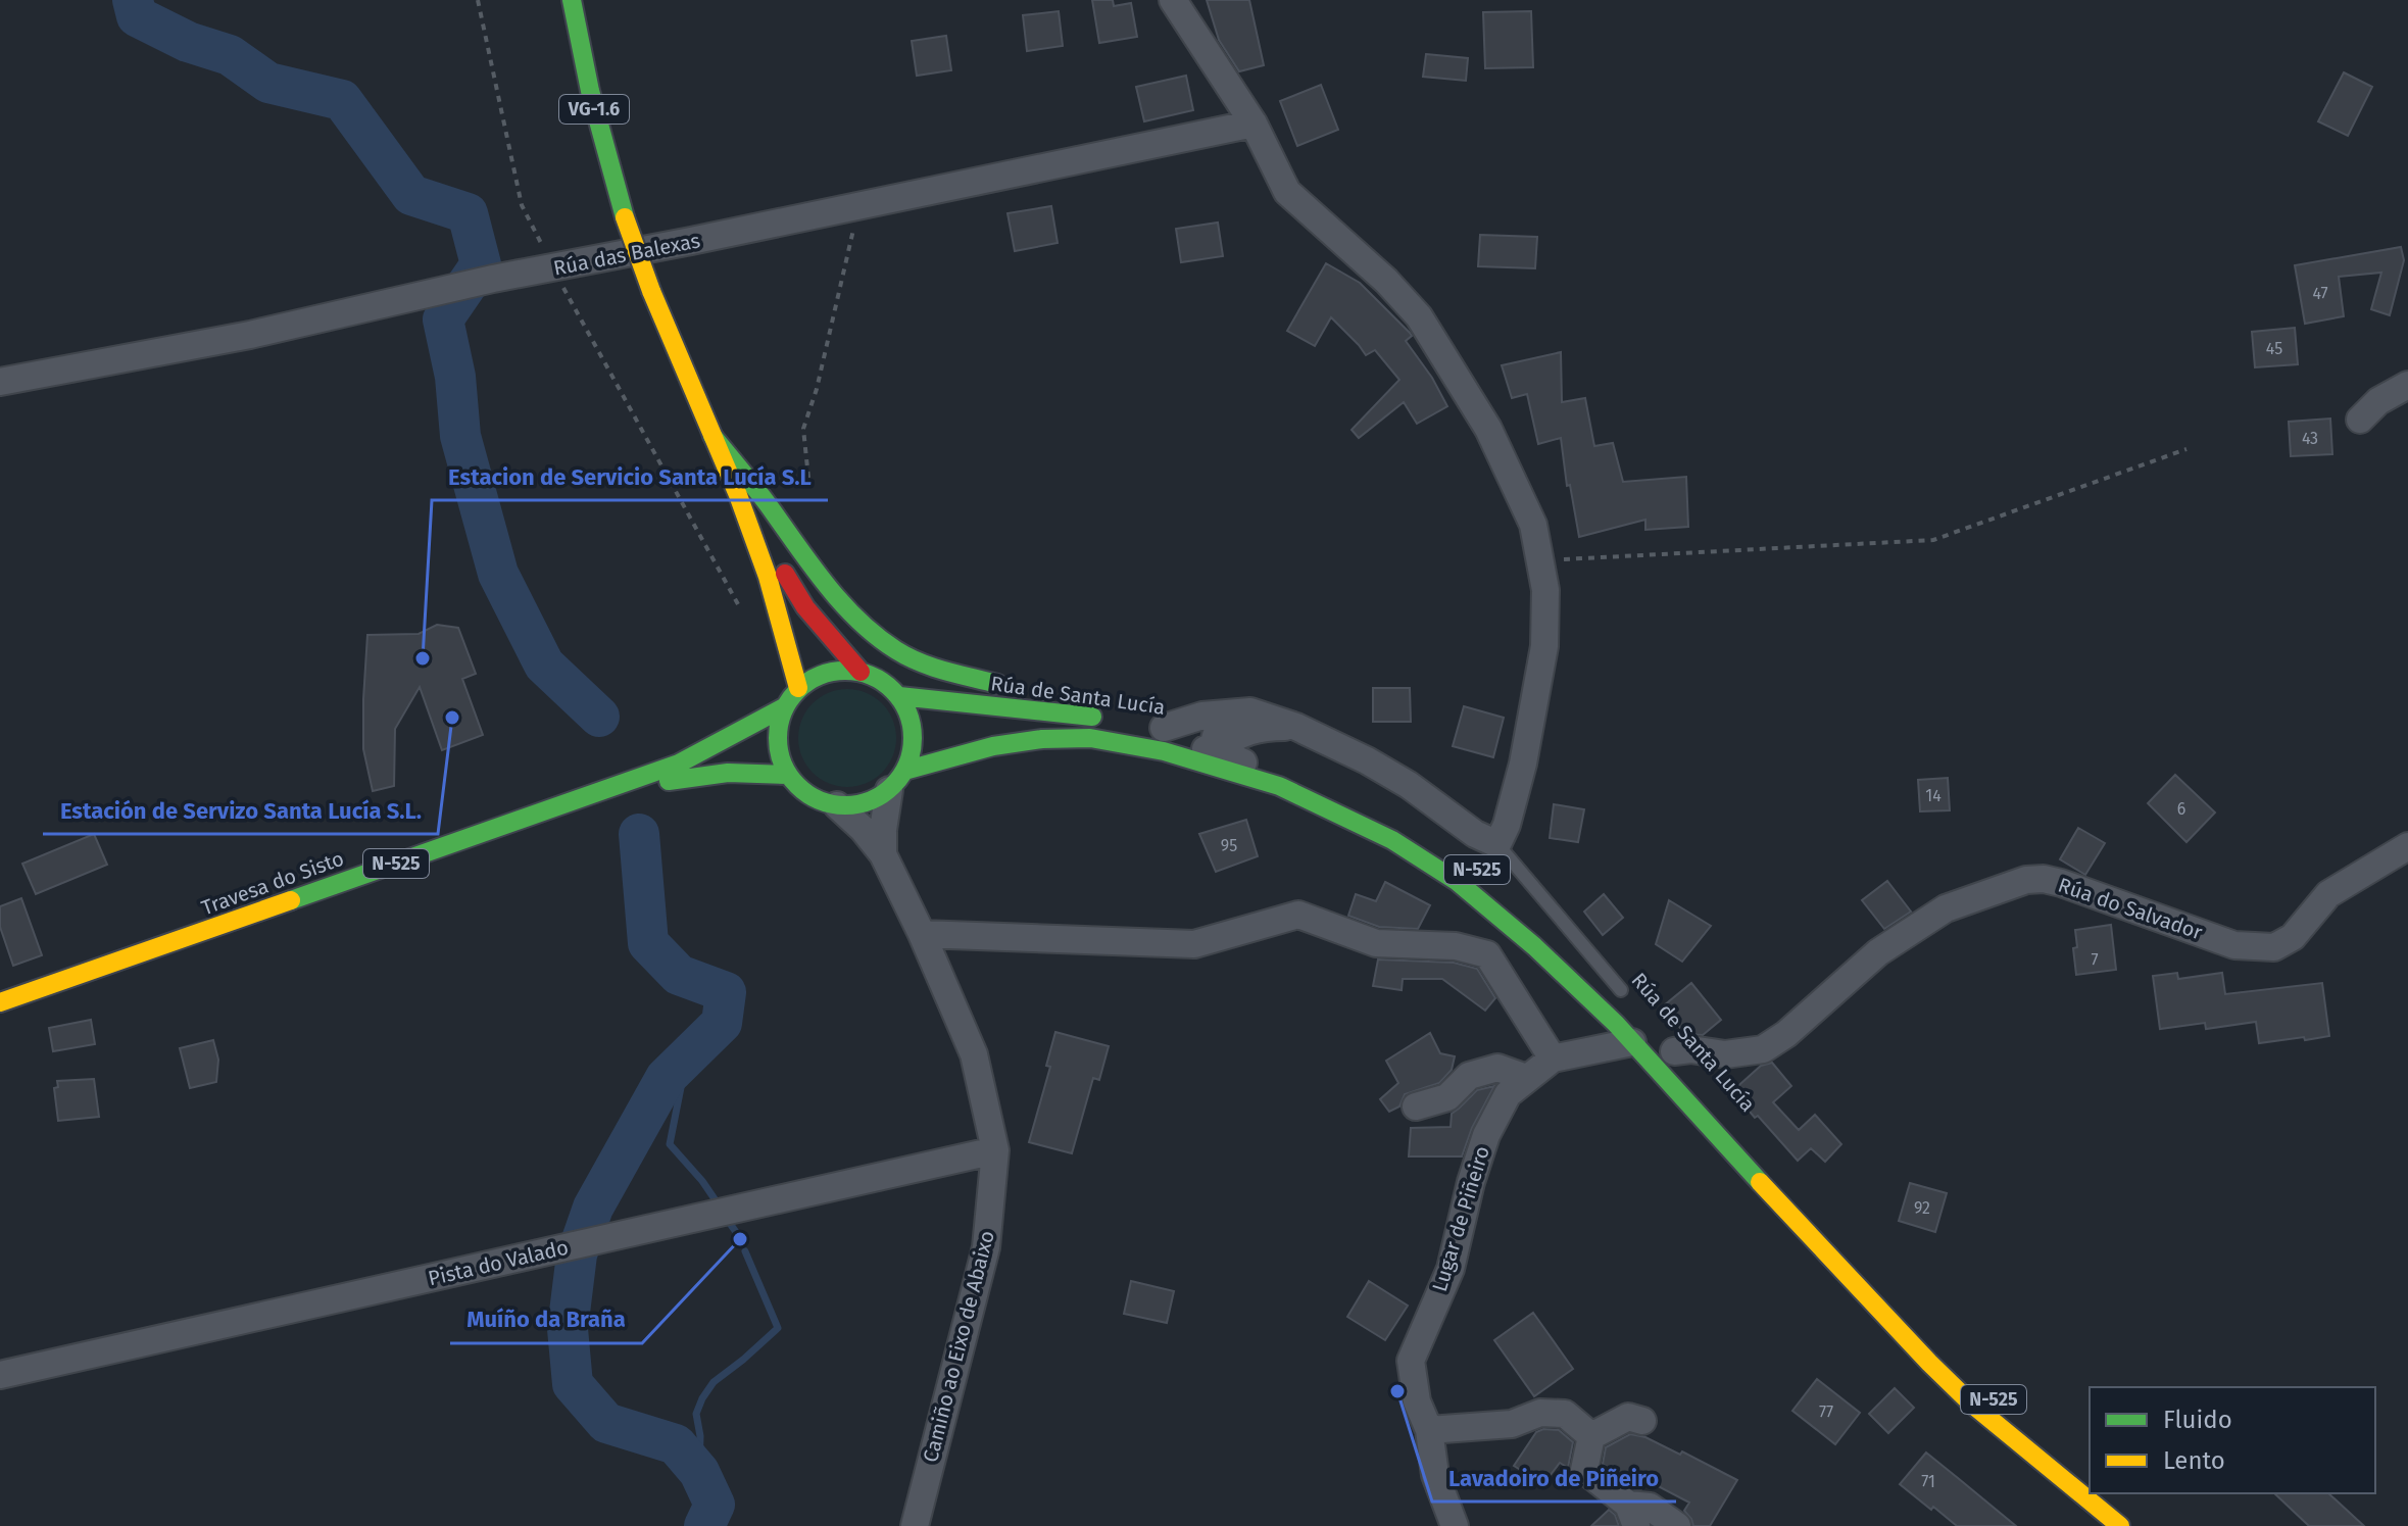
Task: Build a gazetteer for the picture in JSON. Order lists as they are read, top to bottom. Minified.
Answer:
{"streets":{"highway":["VG-1.6","Rúa de Santa Lucía","N-525","Travesa do Sisto"],"street":["Rúa das Balexas","Rúa do Salvador","Lugar de Piñeiro","Pista do Valado","Camiño ao Eixo de Abaixo"]},"crossings":[["VG-1.6","Rúa de Santa Lucía"],["VG-1.6","N-525"],["VG-1.6","Travesa do Sisto"],["Rúa de Santa Lucía","N-525"],["Rúa de Santa Lucía","Travesa do Sisto"],["Rúa de Santa Lucía","Lugar de Piñeiro"],["N-525","Travesa do Sisto"],["Pista do Valado","Camiño ao Eixo de Abaixo"]],"places":["Estacion de Servicio Santa Lucía S.L","Estación de Servizo Santa Lucía S.L.","Muíño da Braña","Lavadoiro de Piñeiro"],"house_numbers":["47","45","43","14","6","95","7","92","77","71"],"legend":["Fluido","Lento"]}
